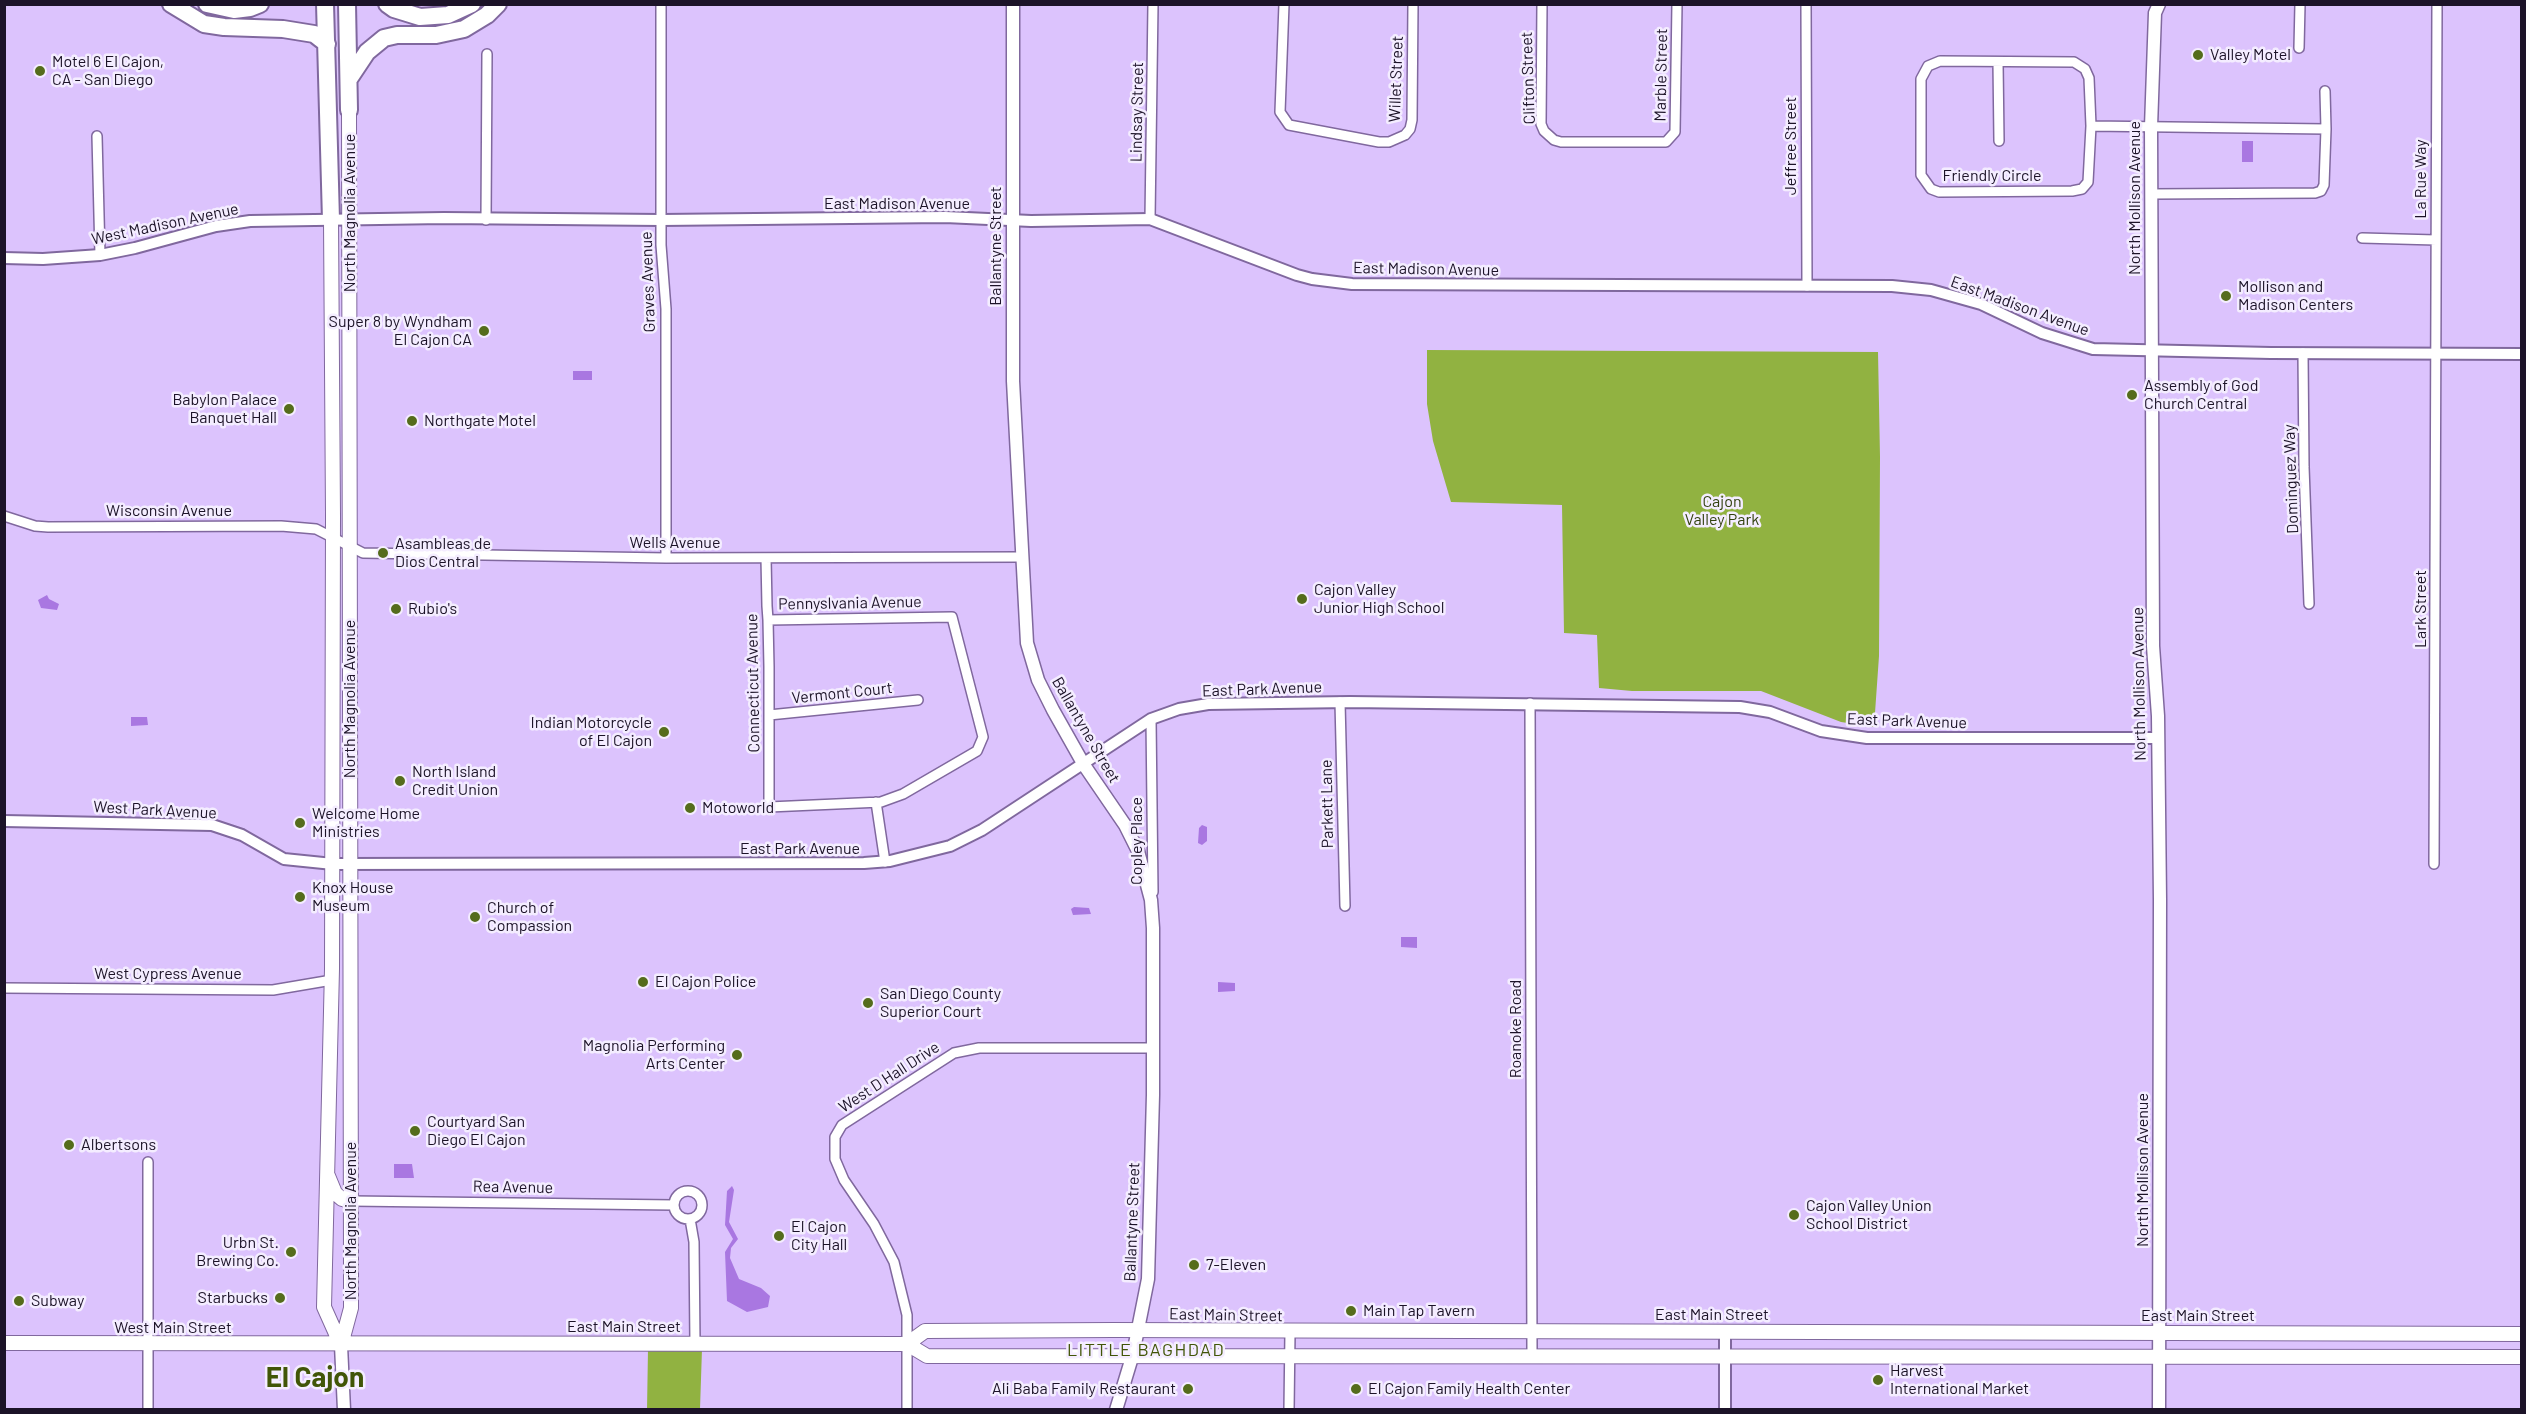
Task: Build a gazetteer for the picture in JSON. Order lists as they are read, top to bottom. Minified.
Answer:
{"streets":{"highway":["North Magnolia Avenue"],"main road":["North Mollison Avenue","Ballantyne Street","East Main Street","West Main Street"],"street":["Marble Street","Clifton Street","Willet Street","Lindsay Street","Jeffree Street","Friendly Circle","La Rue Way","East Madison Avenue","West Madison Avenue","Graves Avenue","Dominguez Way","Wisconsin Avenue","Wells Avenue","Pennyslvania Avenue","Lark Street","Connecticut Avenue","East Park Avenue","Vermont Court","Parkett Lane","West Park Avenue","Copley Place","West Cypress Avenue","Roanoke Road","West D Hall Drive","Rea Avenue"]},"crossings":[["Marble Street","Clifton Street"],["Lindsay Street","East Madison Avenue"],["Jeffree Street","East Madison Avenue"],["La Rue Way","East Madison Avenue"],["La Rue Way","Lark Street"],["North Mollison Avenue","East Madison Avenue"],["North Mollison Avenue","East Park Avenue"],["North Mollison Avenue","East Main Street"],["East Madison Avenue","North Magnolia Avenue"],["East Madison Avenue","West Madison Avenue"],["East Madison Avenue","Ballantyne Street"],["East Madison Avenue","Graves Avenue"],["East Madison Avenue","Dominguez Way"],["East Madison Avenue","Lark Street"],["North Magnolia Avenue","West Madison Avenue"],["North Magnolia Avenue","Wisconsin Avenue"],["North Magnolia Avenue","Wells Avenue"],["North Magnolia Avenue","East Park Avenue"],["North Magnolia Avenue","West Park Avenue"],["North Magnolia Avenue","West Cypress Avenue"],["North Magnolia Avenue","Rea Avenue"],["North Magnolia Avenue","East Main Street"],["North Magnolia Avenue","West Main Street"],["Ballantyne Street","Wells Avenue"],["Ballantyne Street","East Park Avenue"],["Ballantyne Street","Copley Place"],["Ballantyne Street","West D Hall Drive"],["Ballantyne Street","East Main Street"],["Graves Avenue","Wells Avenue"],["Wisconsin Avenue","Wells Avenue"],["Wells Avenue","Connecticut Avenue"],["Pennyslvania Avenue","Connecticut Avenue"],["Connecticut Avenue","Vermont Court"],["East Park Avenue","Parkett Lane"],["East Park Avenue","West Park Avenue"],["East Park Avenue","Copley Place"],["East Park Avenue","Roanoke Road"],["Roanoke Road","East Main Street"],["West D Hall Drive","East Main Street"],["East Main Street","West Main Street"]],"districts":["LITTLE BAGHDAD","El Cajon"],"parks":["Cajon Valley Park"],"places":["Valley Motel","Motel 6 El Cajon, CA - San Diego","Mollison and Madison Centers","Super 8 by Wyndham El Cajon CA","Assembly of God Church Central","Babylon Palace Banquet Hall","Northgate Motel","Asambleas de Dios Central","Cajon Valley Junior High School","Rubio's","Indian Motorcycle of El Cajon","North Island Credit Union","Motoworld","Welcome Home Ministries","Knox House Museum","Church of Compassion","El Cajon Police","San Diego County Superior Court","Magnolia Performing Arts Center","Courtyard San Diego El Cajon","Albertsons","Cajon Valley Union School District","El Cajon City Hall","Urbn St. Brewing Co.","7-Eleven","Starbucks","Subway","Main Tap Tavern","Harvest International Market","Ali Baba Family Restaurant","El Cajon Family Health Center"]}
